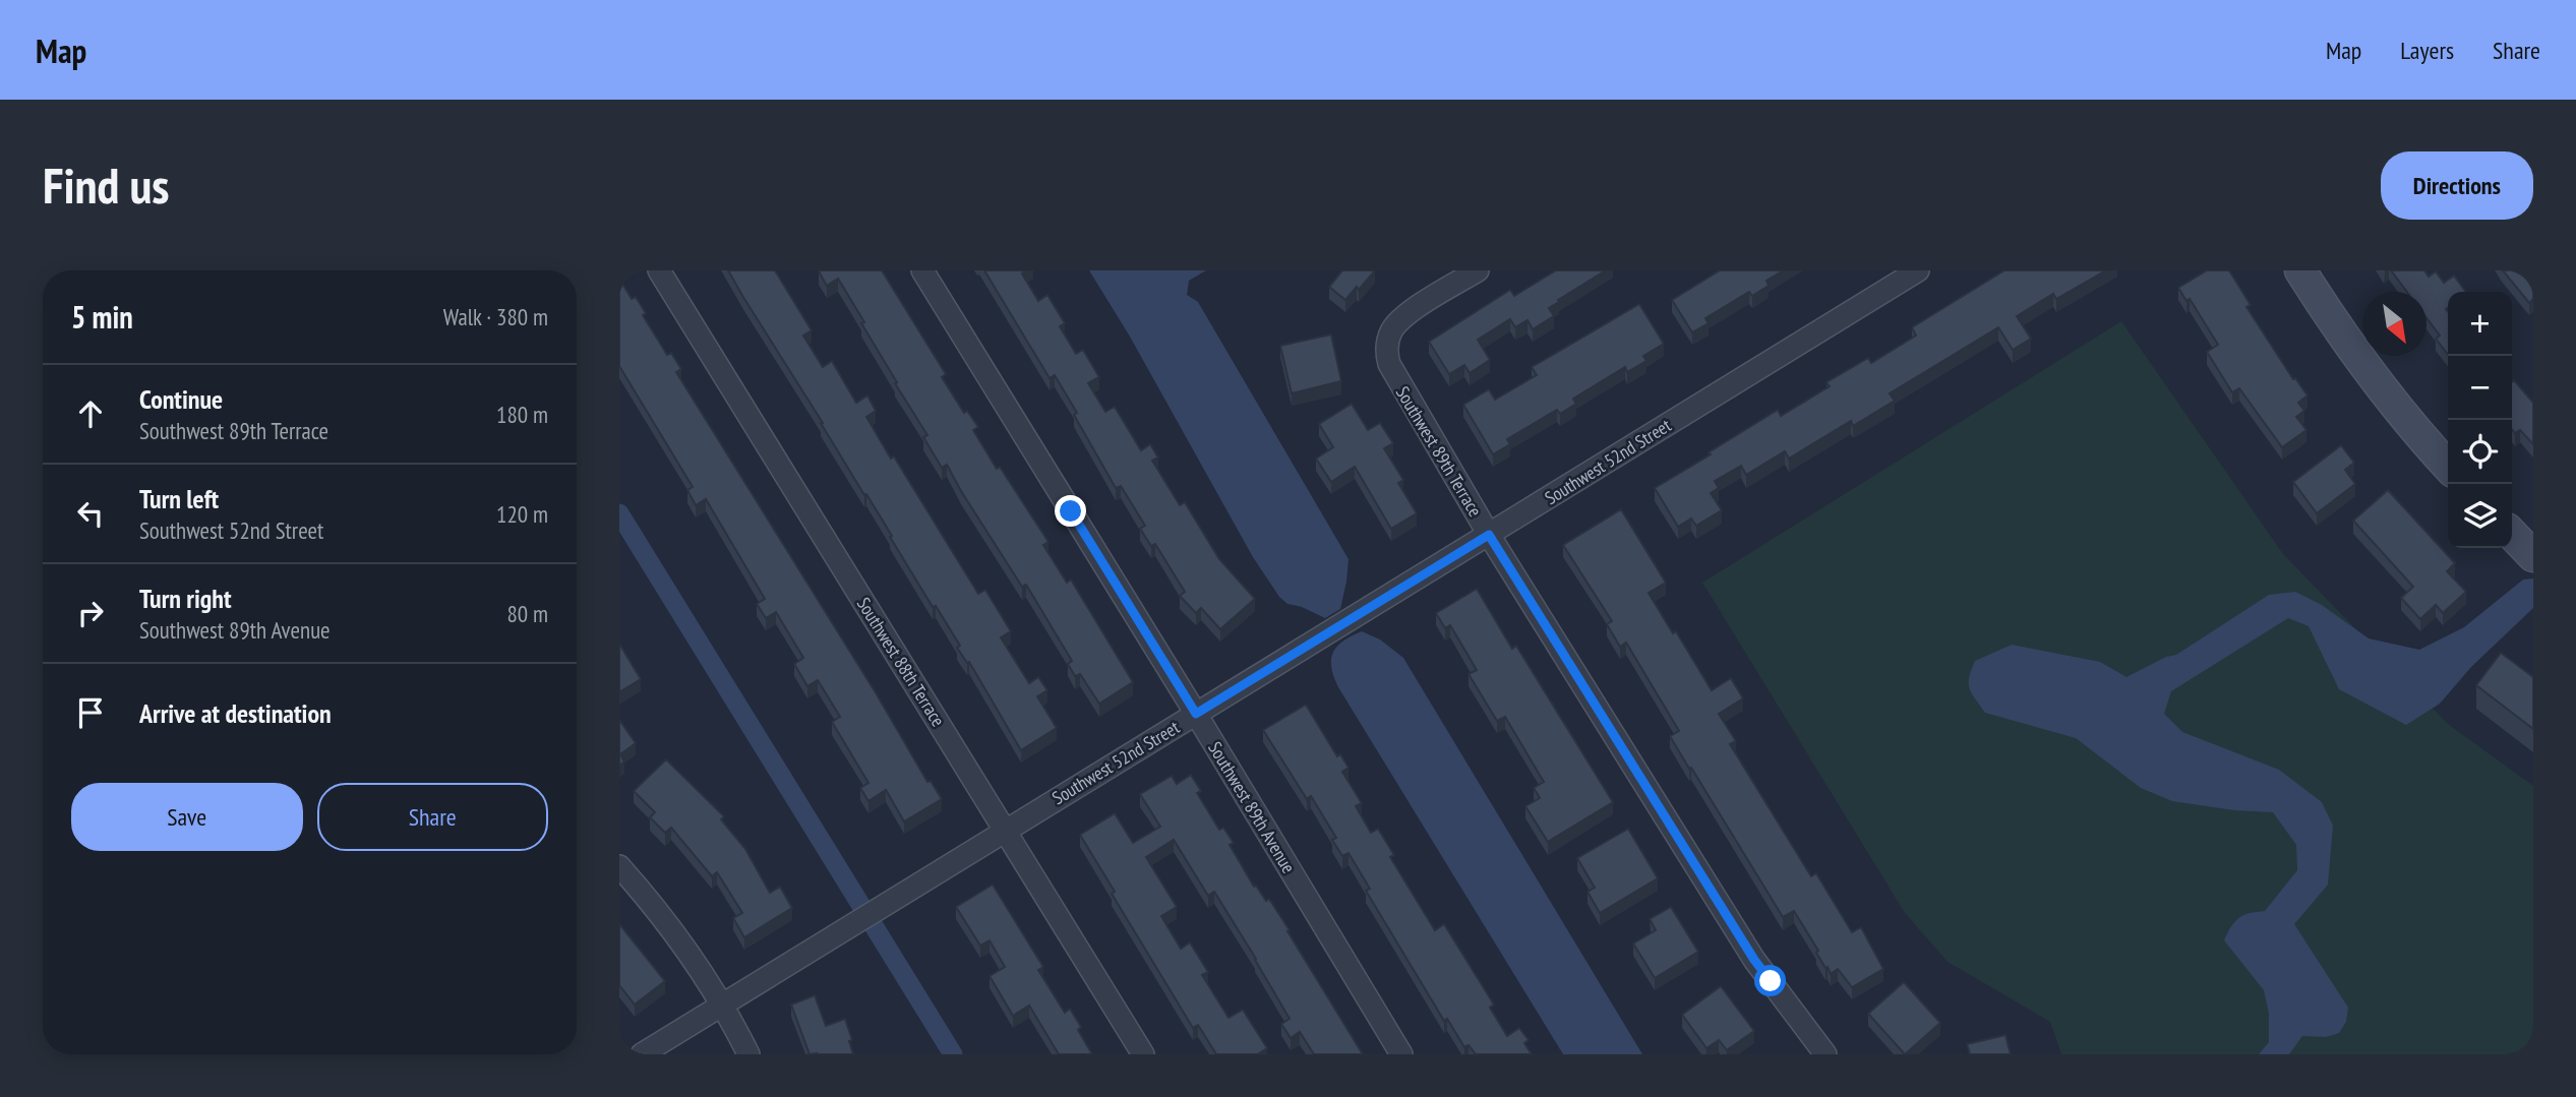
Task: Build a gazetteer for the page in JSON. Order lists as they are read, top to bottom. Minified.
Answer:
{"streets":{"street":["Southwest 89th Terrace","Southwest 52nd Street","Southwest 88th Terrace","Southwest 89th Avenue"]},"crossings":[["Southwest 89th Terrace","Southwest 52nd Street"],["Southwest 52nd Street","Southwest 88th Terrace"],["Southwest 52nd Street","Southwest 89th Avenue"]],"north":"bottom right","page":{"header":"Map","nav":["Map","Layers","Share"],"buttons":["Directions",["Save","Share"]],"title":"Find us","heading":["5 min","Walk · 380 m"],"map_buttons":["+","−"],"list":[["Continue","Southwest 89th Terrace","180 m"],["Turn left","Southwest 52nd Street","120 m"],["Turn right","Southwest 89th Avenue","80 m"],"Arrive at destination"]}}
